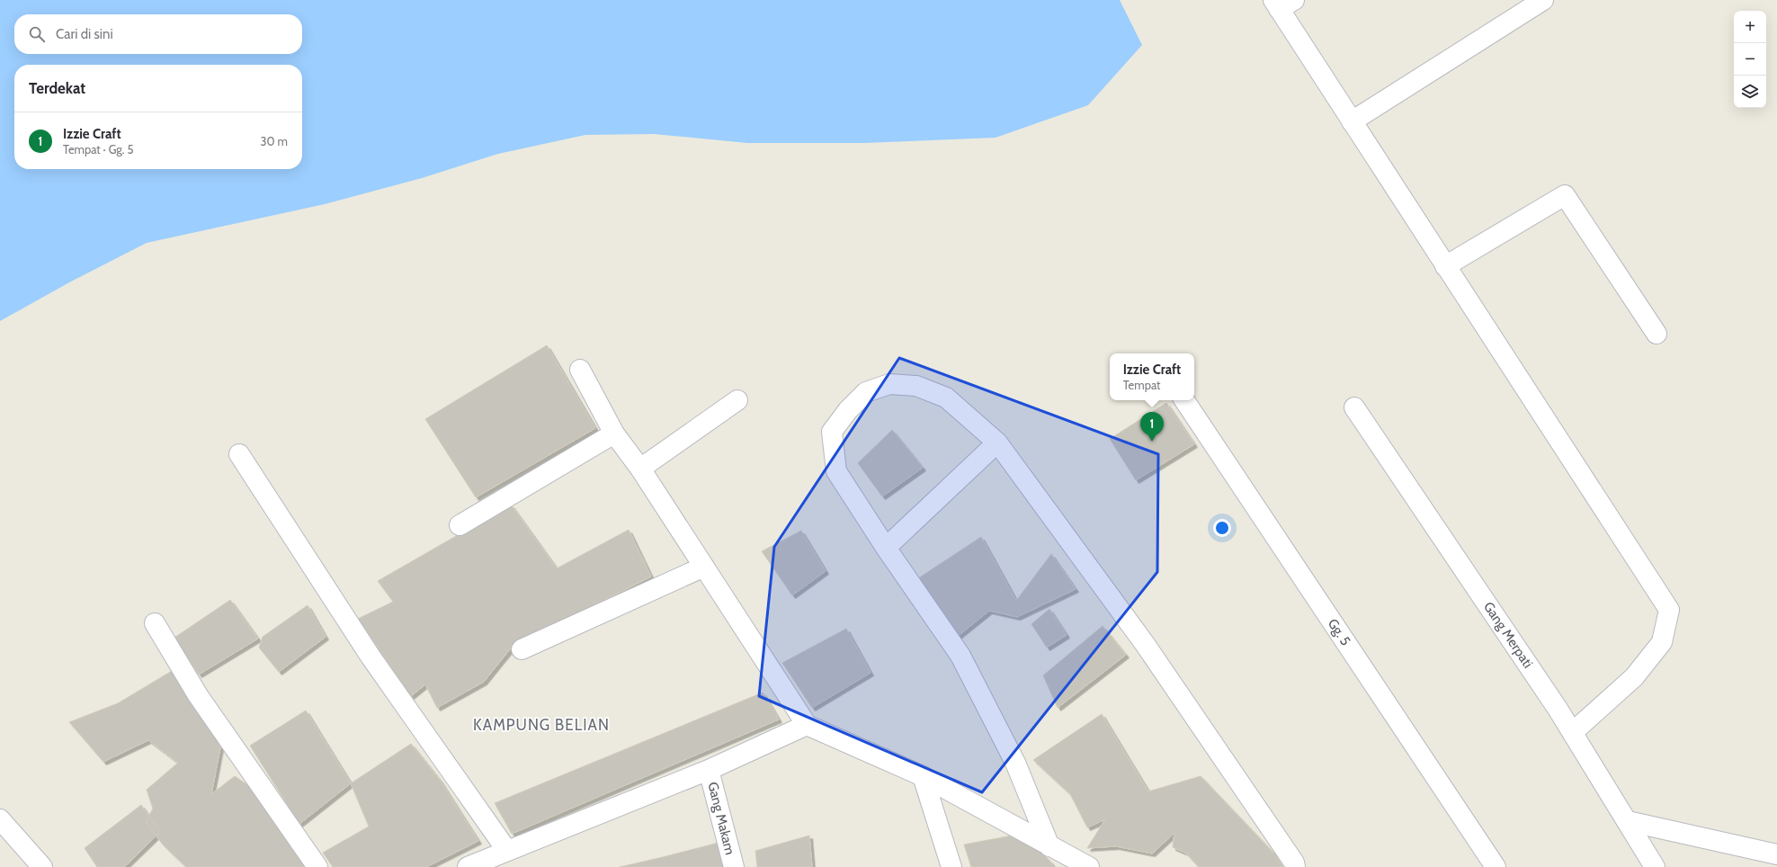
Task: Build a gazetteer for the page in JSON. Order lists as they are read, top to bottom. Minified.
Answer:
{"streets":{"street":["Gg. 5","Gang Merpati","Gang Makam"]},"districts":["KAMPUNG BELIAN"],"page":{"map_buttons":["+","−"],"search":"Cari di sini","heading":"Terdekat","list":[{"mark":"1","name":"Izzie Craft","note":"Tempat · Gg. 5","value":"30 m"}],"popup":["Izzie Craft","Tempat"],"pins":"1"}}
